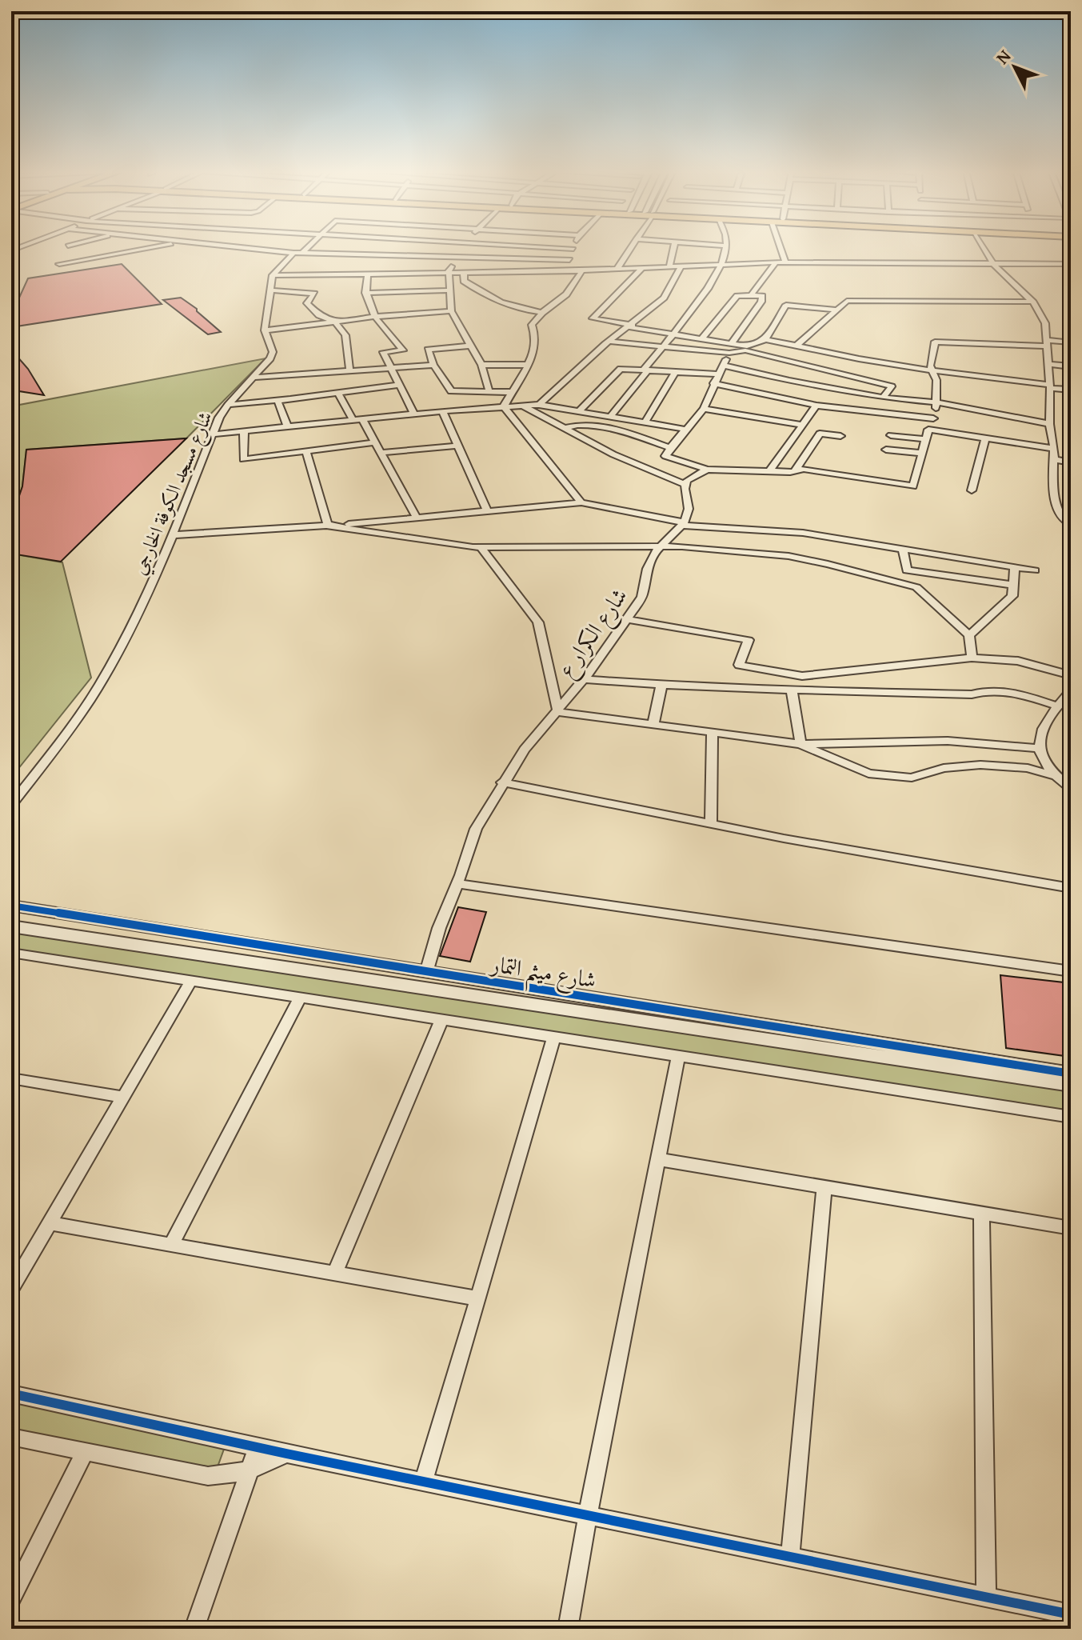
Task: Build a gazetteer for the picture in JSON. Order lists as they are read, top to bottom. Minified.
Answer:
{"streets":{"street":["شارع مسجد الكوفة الخارجي","شارع الكرار ع","شارع ميثم التمار"]},"crossings":[["شارع الكرار ع","شارع ميثم التمار"]],"north":"top left"}
